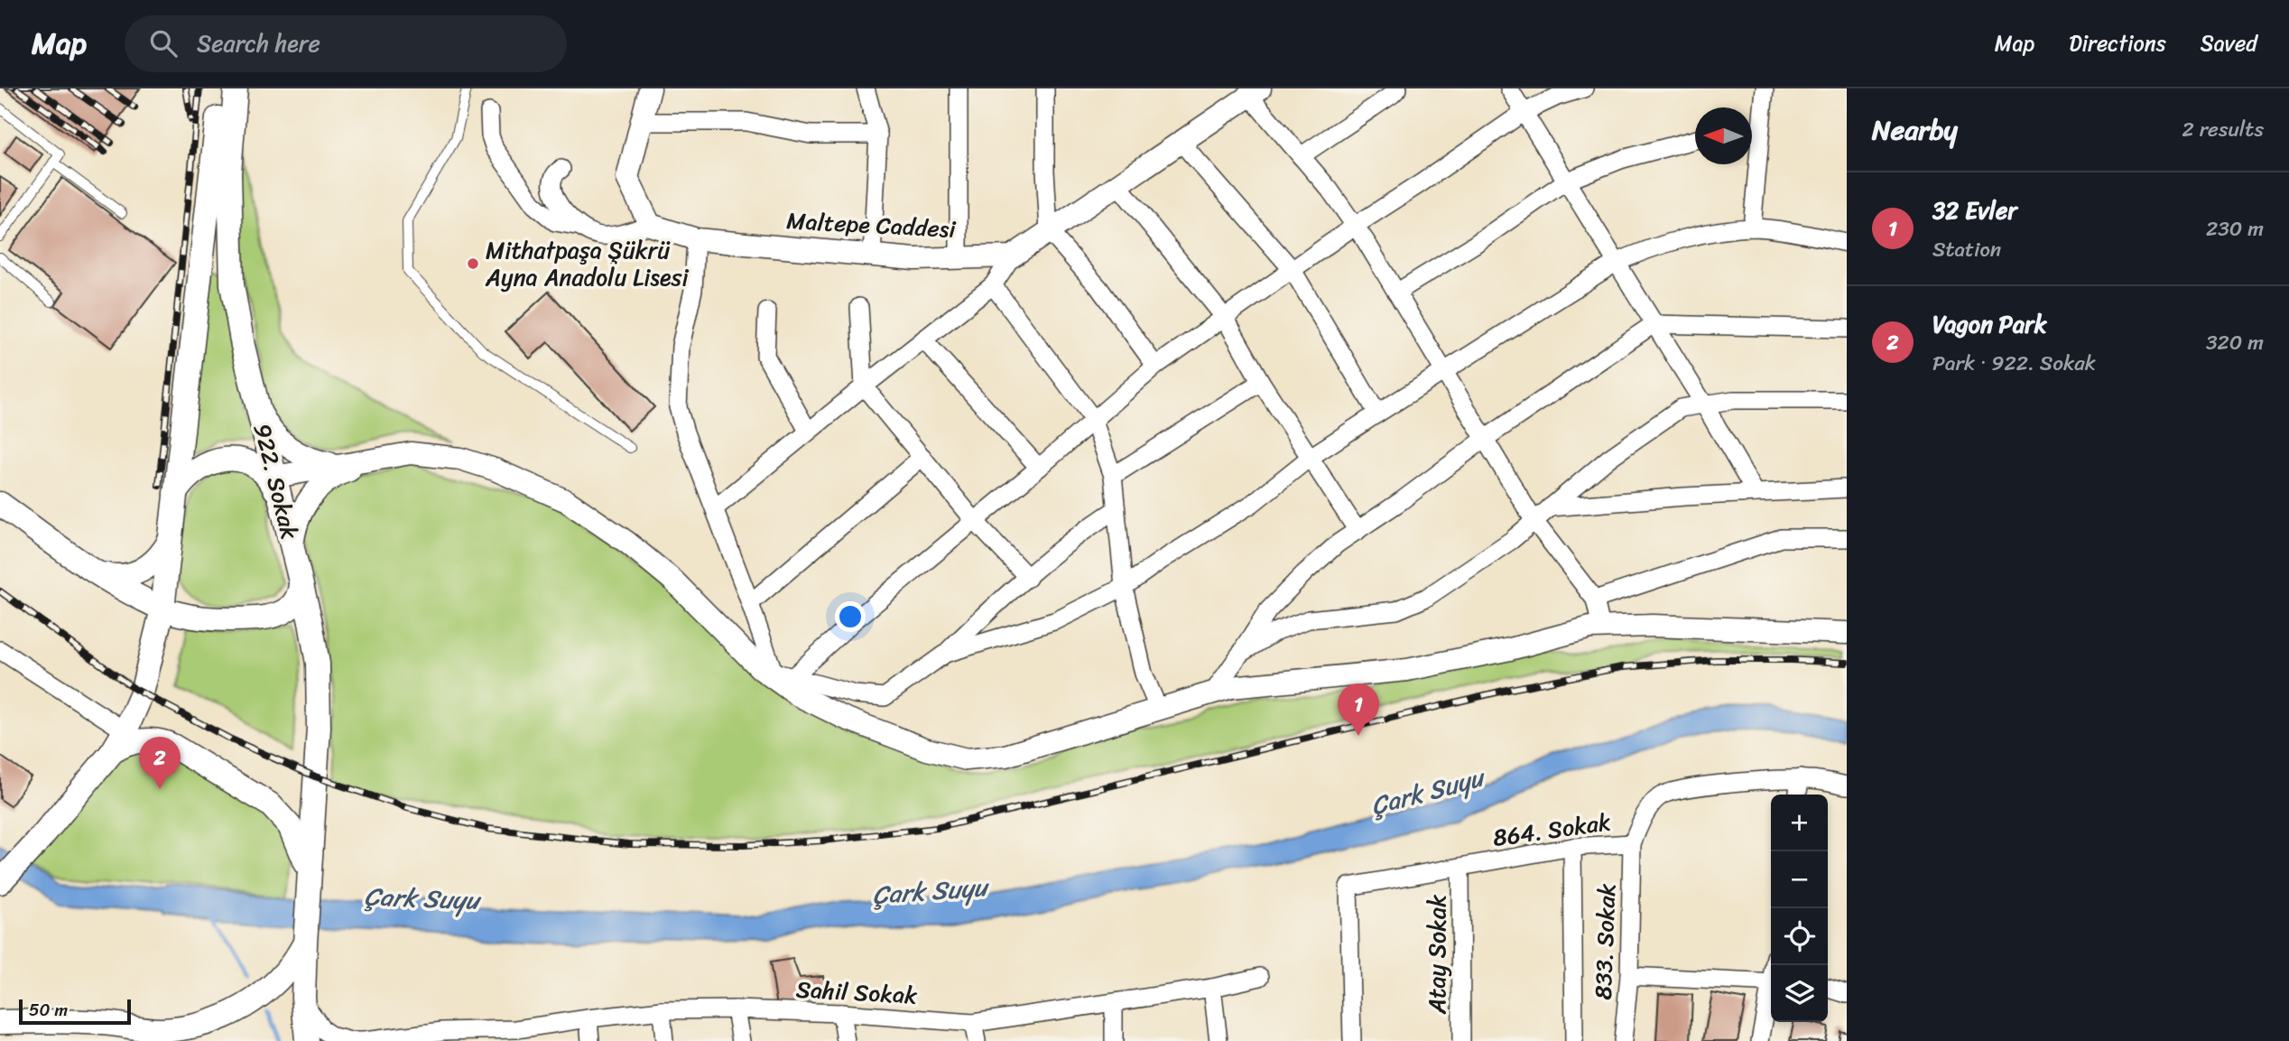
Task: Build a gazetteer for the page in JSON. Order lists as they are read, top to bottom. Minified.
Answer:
{"streets":{"main road":["922. Sokak"],"street":["Maltepe Caddesi","864. Sokak","833. Sokak","Atay Sokak","Sahil Sokak"]},"crossings":[["864. Sokak","833. Sokak"],["864. Sokak","Atay Sokak"]],"water":["Çark Suyu"],"places":["Mithatpaşa Şükrü Ayna Anadolu Lisesi"],"scale_bar":"50 m","north":"left","page":{"header":"Map","search":"Search here","nav":["Map","Directions","Saved"],"heading":["Nearby","2 results"],"list":[{"mark":"1","name":"32 Evler","note":"Station","value":"230 m"},{"mark":"2","name":"Vagon Park","note":"Park · 922. Sokak","value":"320 m"}],"pins":["1","2"],"map_buttons":["+","−"],"scale":"50 m"}}
